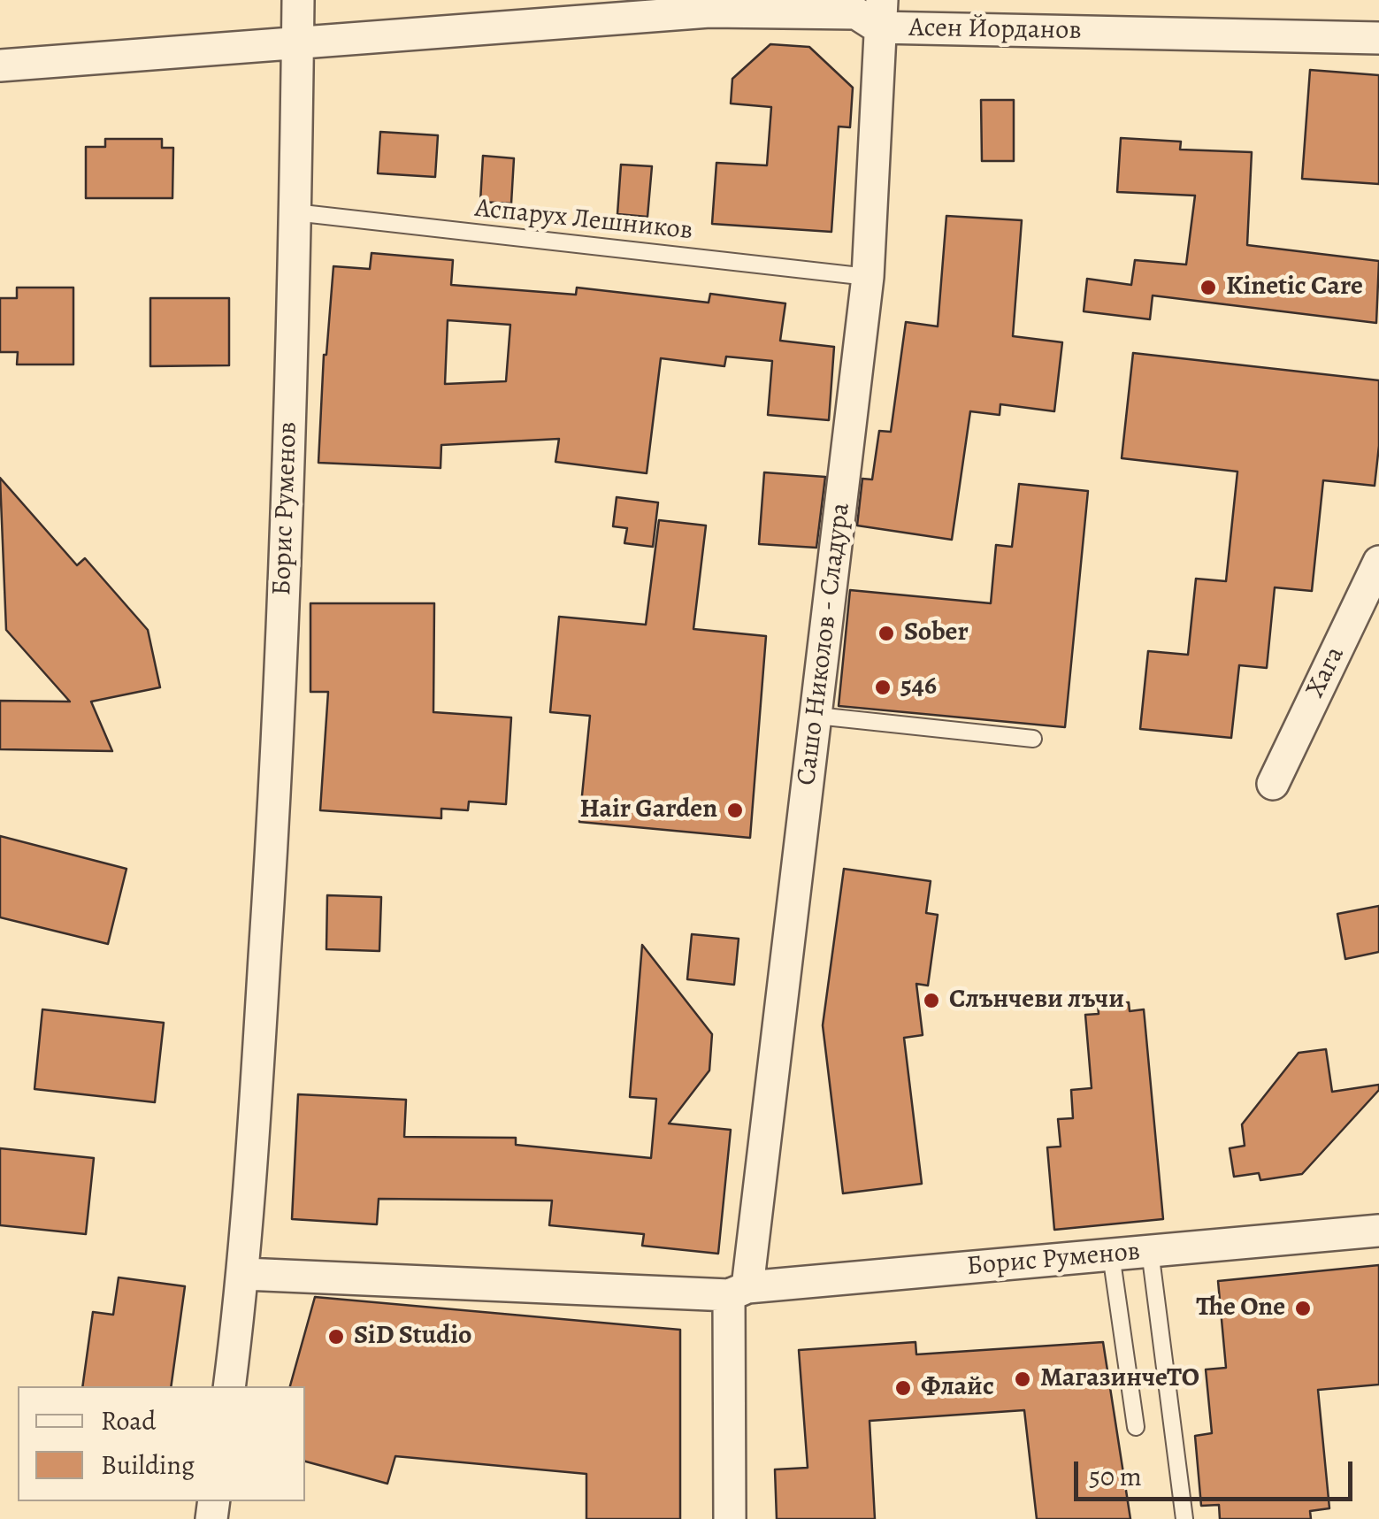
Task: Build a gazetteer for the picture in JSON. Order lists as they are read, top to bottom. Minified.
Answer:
{"streets":{"street":["Асен Йорданов","Борис Руменов","Сашо Николов - Сладура","Хага"],"lane":["Аспарух Лешников"]},"crossings":[["Асен Йорданов","Борис Руменов"],["Асен Йорданов","Сашо Николов - Сладура"],["Аспарух Лешников","Борис Руменов"],["Аспарух Лешников","Сашо Николов - Сладура"],["Борис Руменов","Сашо Николов - Сладура"]],"places":["Kinetic Care","Sober","546","Hair Garden","Слънчеви лъчи","The One","SiD Studio","МагазинчеТО","Флайс"],"legend":["Road","Building"],"scale_bar":"50 m"}
